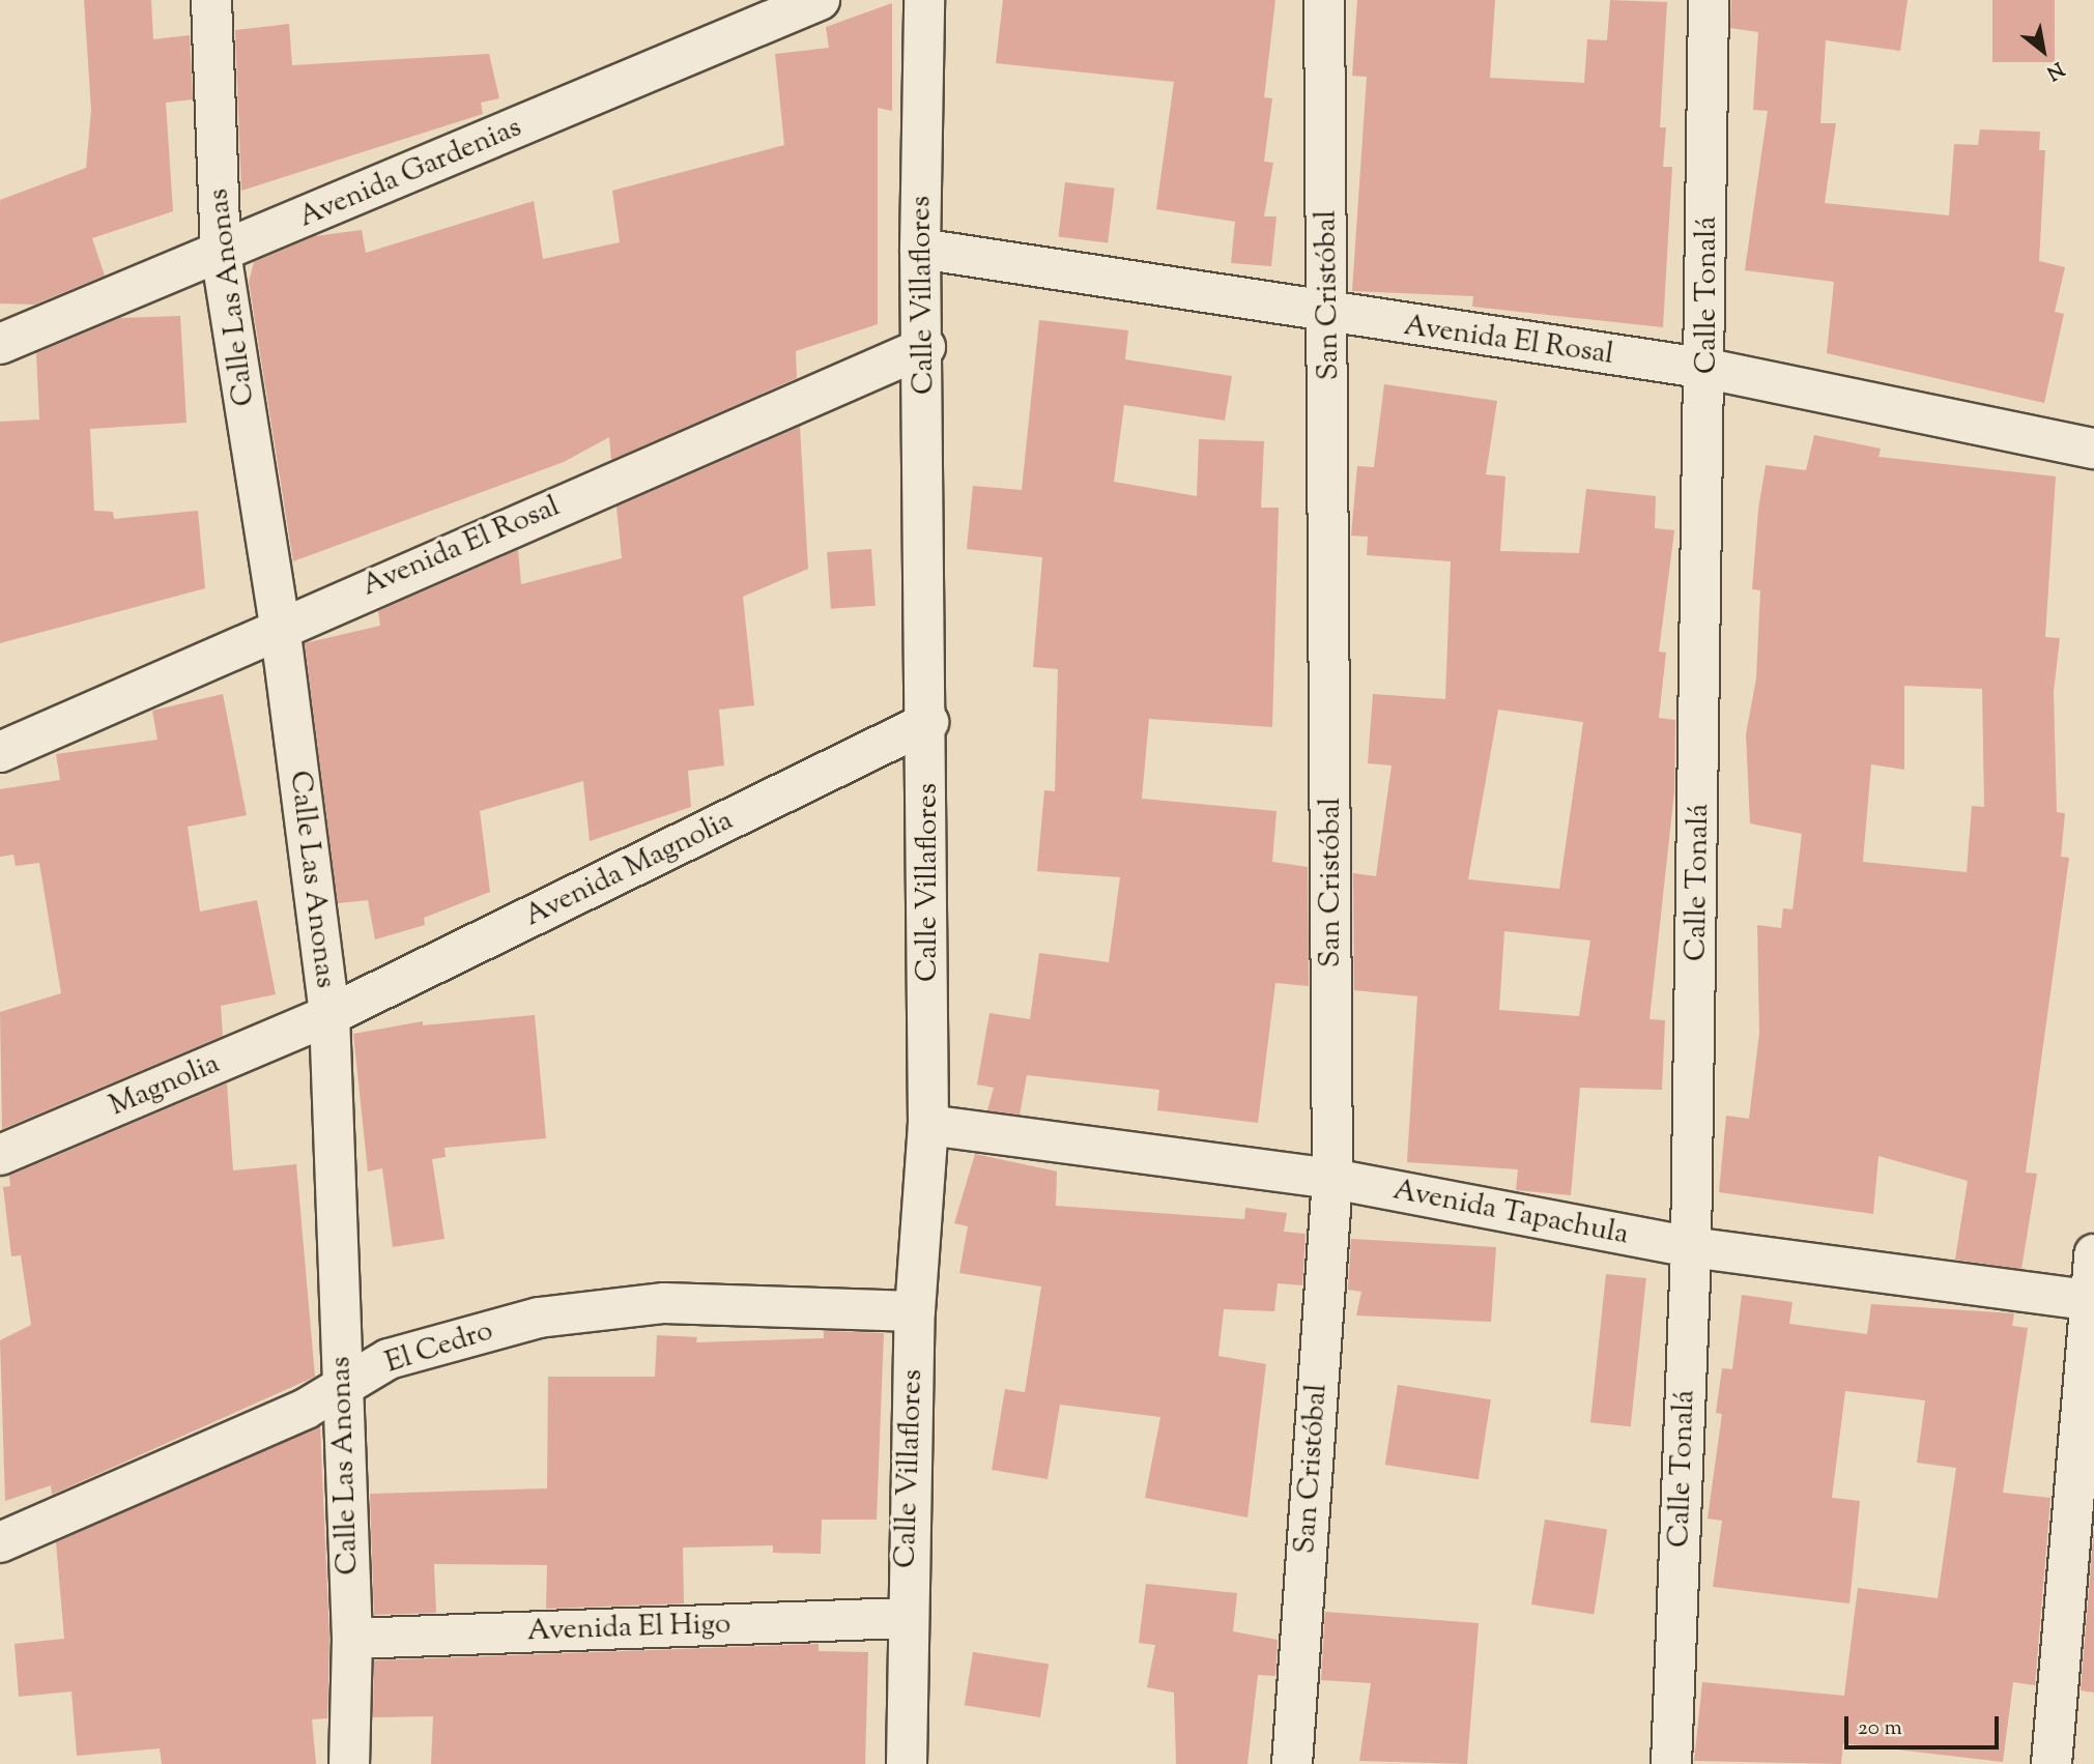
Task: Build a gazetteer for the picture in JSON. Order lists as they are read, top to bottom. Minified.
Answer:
{"streets":{"street":["Avenida Gardenias","Calle Villaflores","San Cristóbal","Calle Tonalá","Calle Las Anonas","Avenida El Rosal","Avenida Magnolia","Magnolia","Avenida Tapachula","El Cedro","Avenida El Higo"]},"crossings":[["Avenida Gardenias","Calle Las Anonas"],["Calle Villaflores","Avenida El Rosal"],["Calle Villaflores","Avenida Magnolia"],["Calle Villaflores","Avenida Tapachula"],["Calle Villaflores","El Cedro"],["Calle Villaflores","Avenida El Higo"],["San Cristóbal","Avenida El Rosal"],["San Cristóbal","Avenida Tapachula"],["Calle Tonalá","Avenida El Rosal"],["Calle Tonalá","Avenida Tapachula"],["Calle Las Anonas","Avenida El Rosal"],["Calle Las Anonas","Avenida Magnolia"],["Calle Las Anonas","Magnolia"],["Calle Las Anonas","El Cedro"],["Calle Las Anonas","Avenida El Higo"],["Avenida Magnolia","Magnolia"]],"scale_bar":"20 m","north":"bottom right"}
